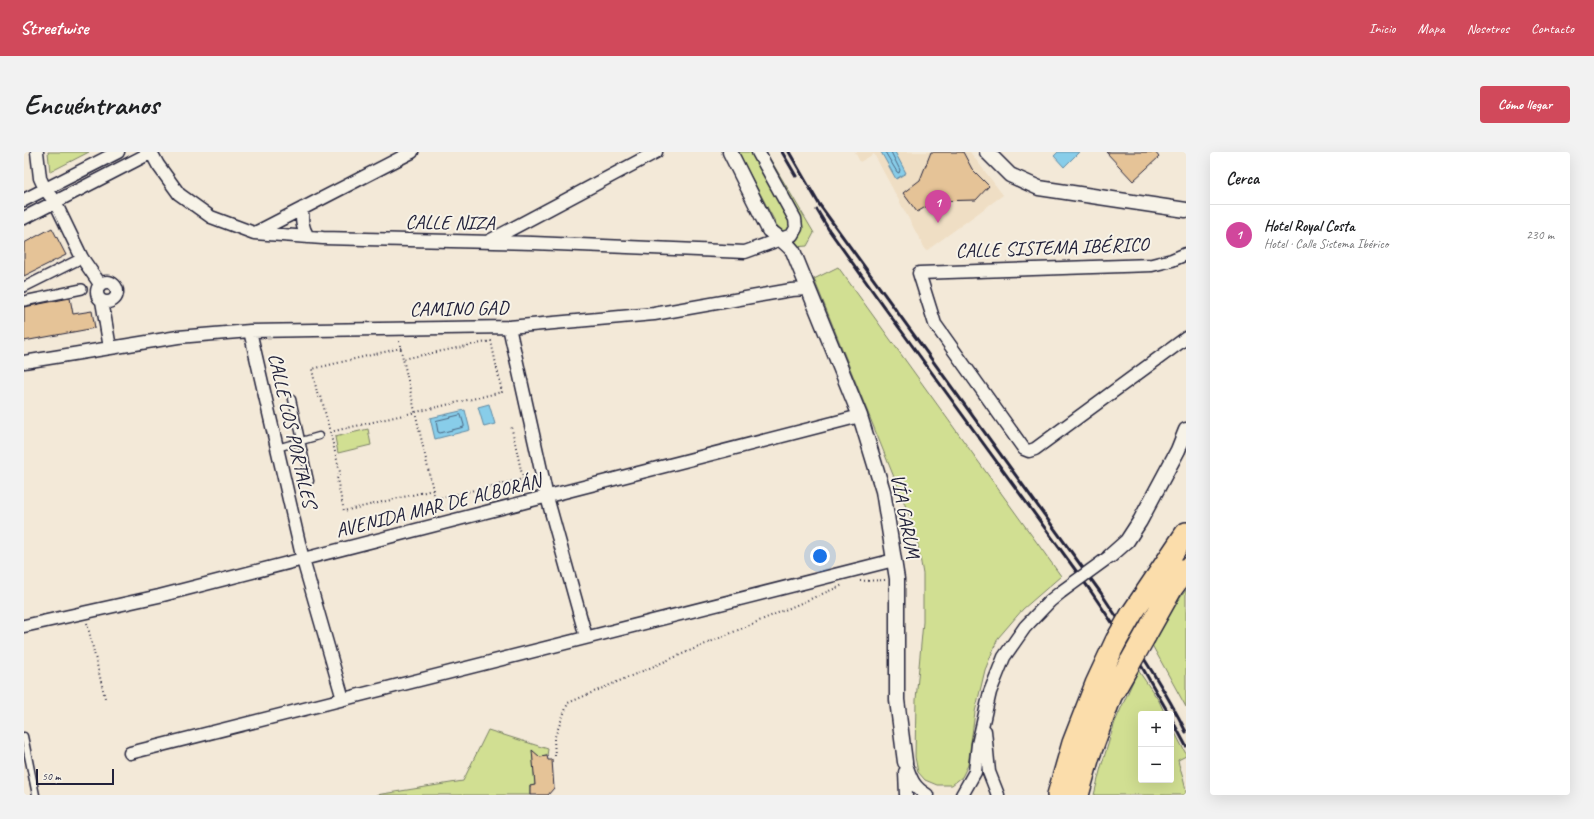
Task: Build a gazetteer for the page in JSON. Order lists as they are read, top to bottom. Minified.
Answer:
{"streets":{"street":["CALLE NIZA","CALLE SISTEMA IBÉRICO","CAMINO GAD","CALLE LOS PORTALES","AVENIDA MAR DE ALBORÁN","VÍA GARUM"]},"crossings":[["CALLE NIZA","VÍA GARUM"],["CAMINO GAD","CALLE LOS PORTALES"],["CAMINO GAD","VÍA GARUM"],["CALLE LOS PORTALES","AVENIDA MAR DE ALBORÁN"],["AVENIDA MAR DE ALBORÁN","VÍA GARUM"]],"scale_bar":"50 m","page":{"header":"Streetwise","nav":["Inicio","Mapa","Nosotros","Contacto"],"buttons":"Cómo llegar","title":"Encuéntranos","heading":"Cerca","pins":"1","list":[{"mark":"1","name":"Hotel Royal Costa","note":"Hotel · Calle Sistema Ibérico","value":"230 m"}],"map_buttons":["+","−"],"scale":"50 m"}}
